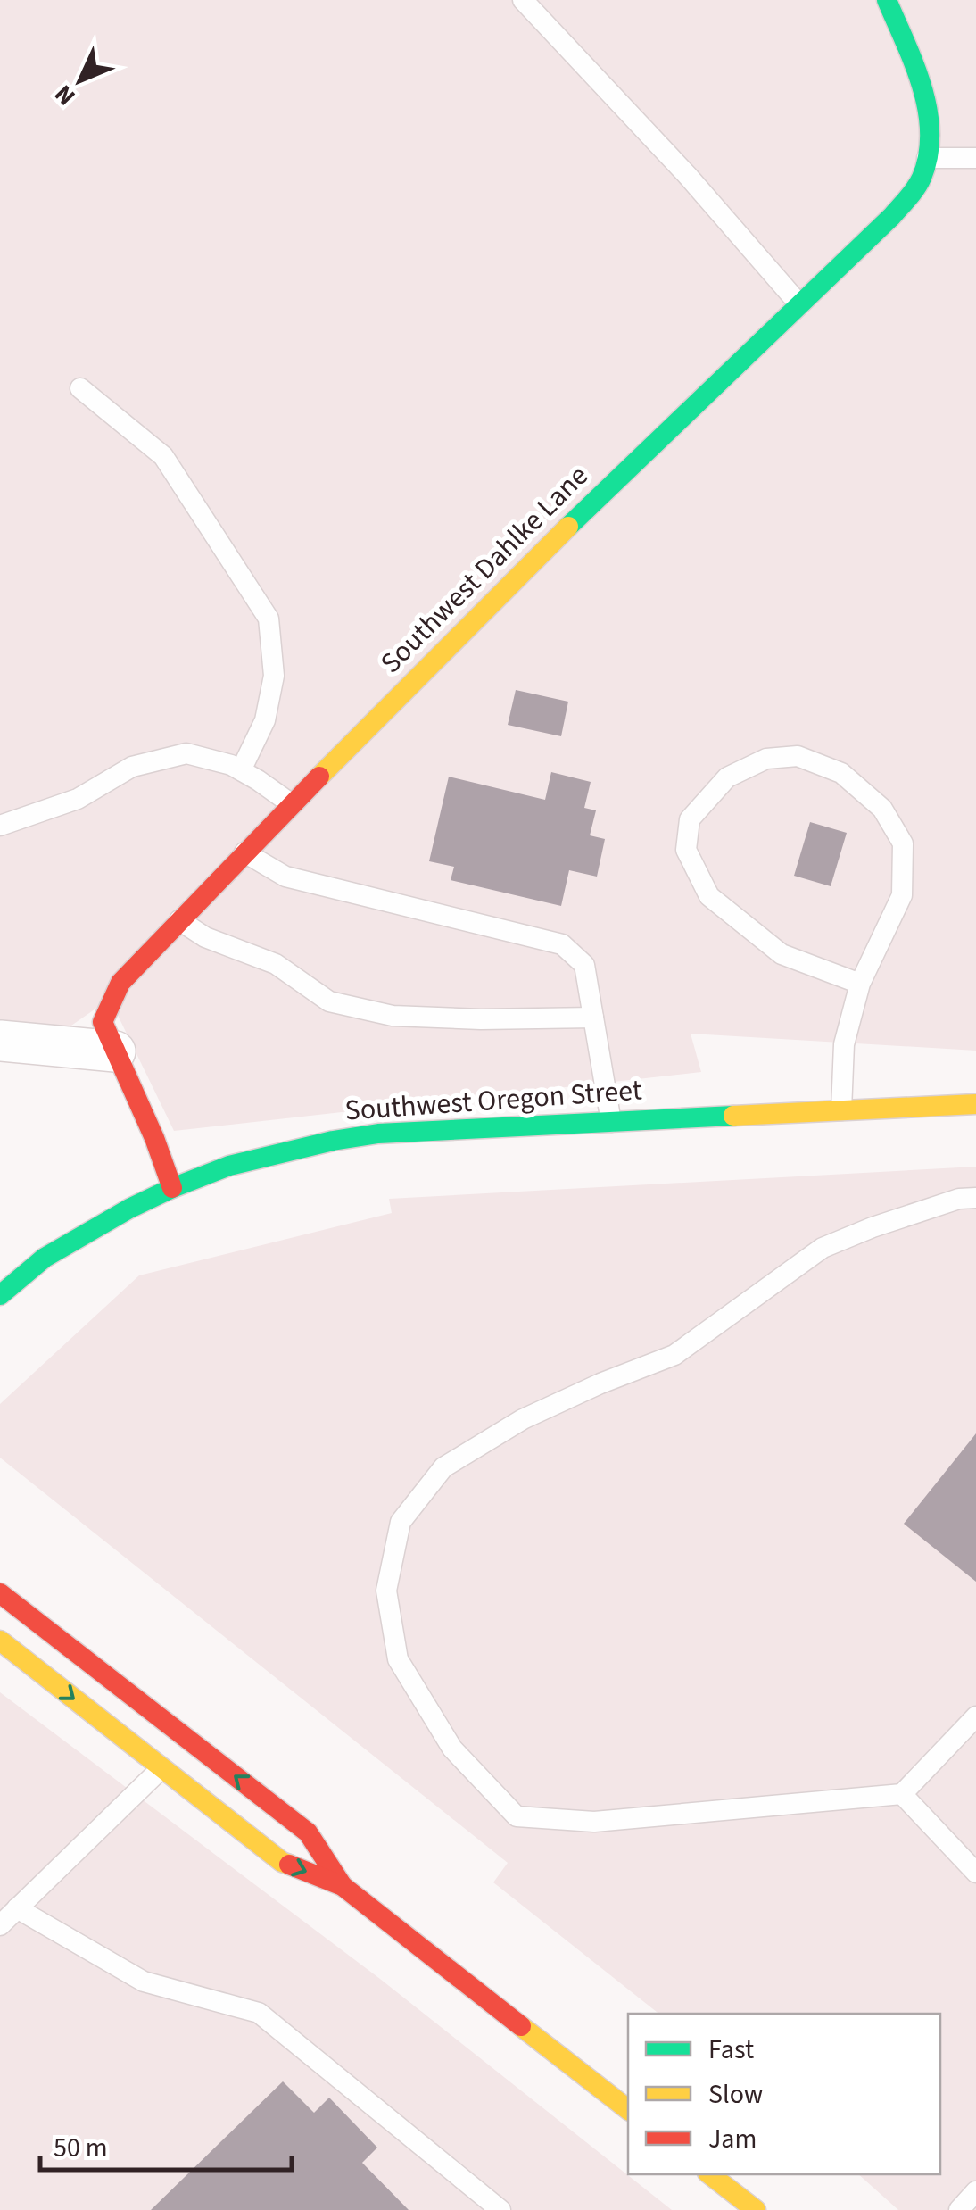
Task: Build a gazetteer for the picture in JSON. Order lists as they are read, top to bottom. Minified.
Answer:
{"streets":{"main road":["Southwest Dahlke Lane","Southwest Oregon Street"]},"crossings":[["Southwest Dahlke Lane","Southwest Oregon Street"]],"legend":["Fast","Slow","Jam"],"scale_bar":"50 m","north":"bottom left"}
